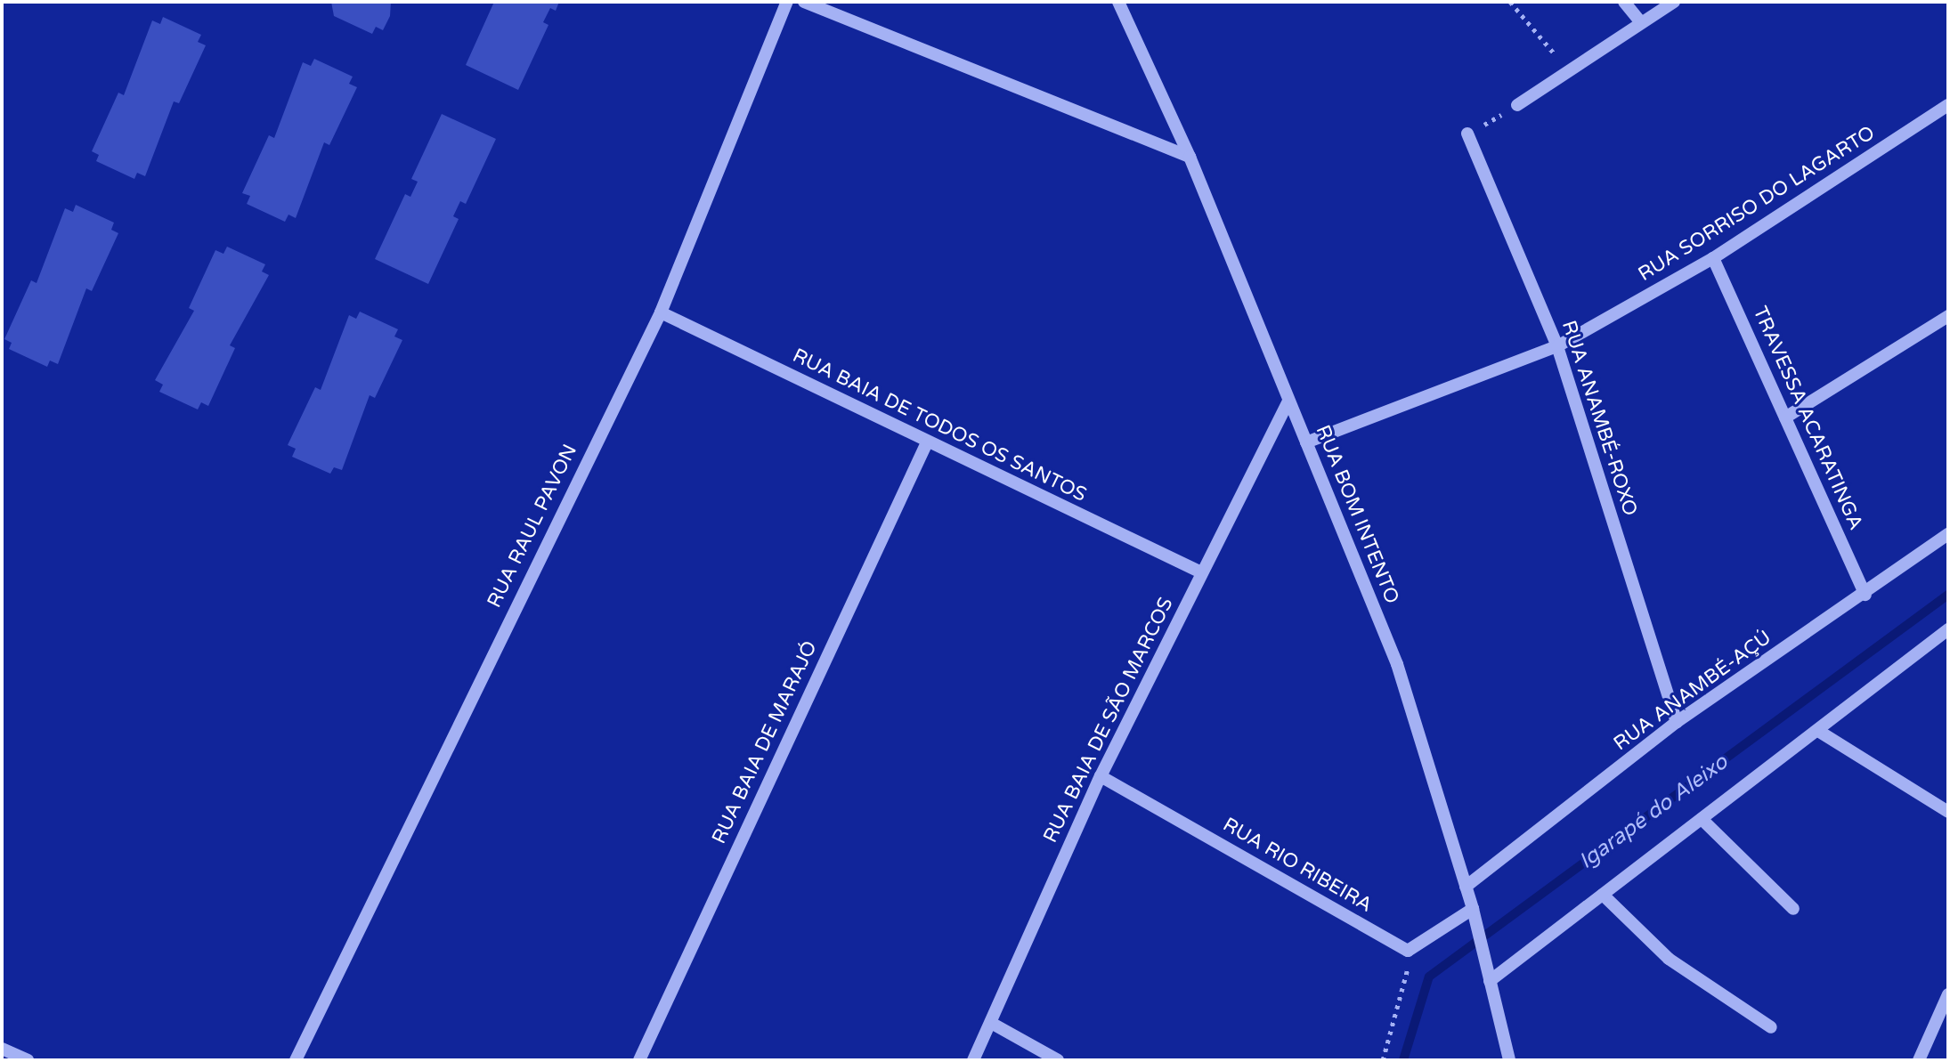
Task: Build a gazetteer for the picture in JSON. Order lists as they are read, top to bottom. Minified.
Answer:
{"streets":{"street":["RUA SORRISO DO LAGARTO","RUA ANAMBÉ-ROXO","TRAVESSA ACARATINGA","RUA BAIA DE TODOS OS SANTOS","RUA BOM INTENTO","RUA RAUL PAVON","RUA ANAMBÉ-AÇÚ","RUA BAIA DE SÃO MARCOS","RUA BAIA DE MARAJÓ","RUA RIO RIBEIRA"]},"crossings":[["RUA SORRISO DO LAGARTO","RUA ANAMBÉ-ROXO"],["RUA SORRISO DO LAGARTO","TRAVESSA ACARATINGA"],["RUA SORRISO DO LAGARTO","RUA BOM INTENTO"],["RUA ANAMBÉ-ROXO","RUA ANAMBÉ-AÇÚ"],["TRAVESSA ACARATINGA","RUA ANAMBÉ-AÇÚ"],["RUA BAIA DE TODOS OS SANTOS","RUA RAUL PAVON"],["RUA BAIA DE TODOS OS SANTOS","RUA BAIA DE SÃO MARCOS"],["RUA BAIA DE TODOS OS SANTOS","RUA BAIA DE MARAJÓ"],["RUA BOM INTENTO","RUA ANAMBÉ-AÇÚ"],["RUA BOM INTENTO","RUA BAIA DE SÃO MARCOS"],["RUA BAIA DE SÃO MARCOS","RUA RIO RIBEIRA"]],"water":["Igarapé do Aleixo"]}
